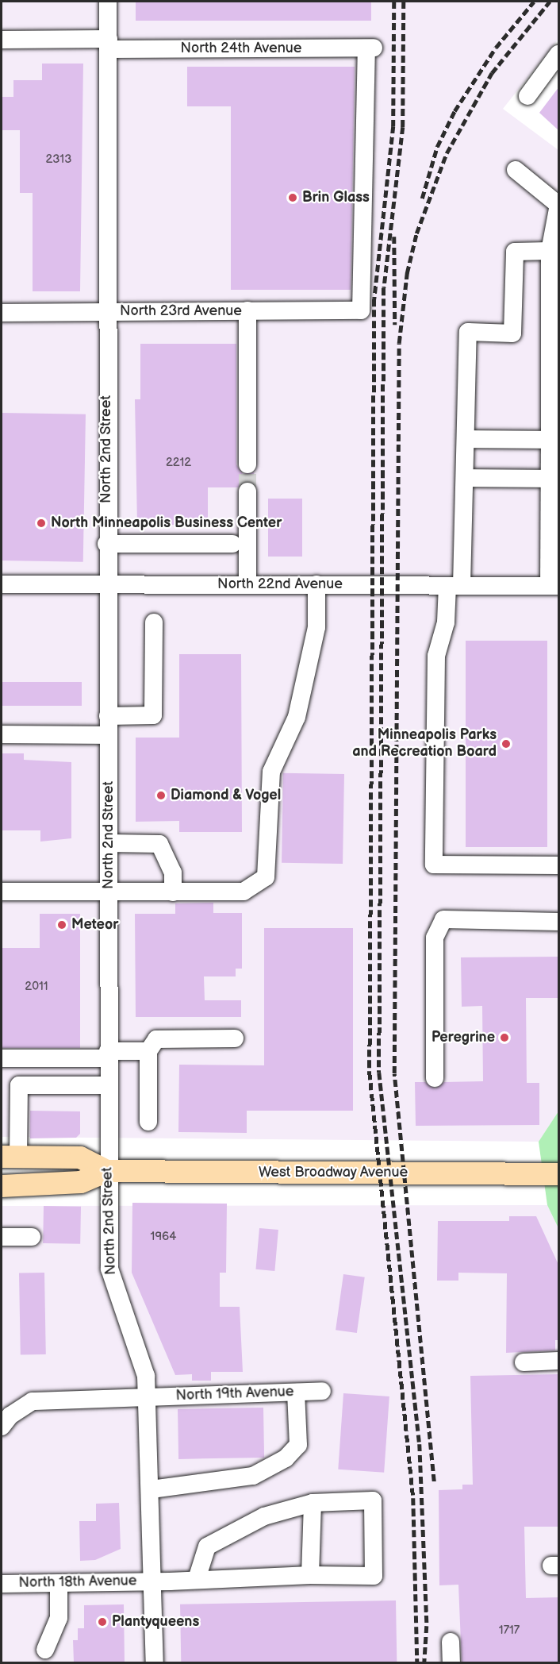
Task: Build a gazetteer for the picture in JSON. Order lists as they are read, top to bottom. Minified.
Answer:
{"streets":{"main road":["West Broadway Avenue"],"street":["North 24th Avenue","North 23rd Avenue","North 2nd Street","North 22nd Avenue","North 19th Avenue","North 18th Avenue"]},"crossings":[["North 24th Avenue","North 23rd Avenue"],["North 24th Avenue","North 2nd Street"],["North 23rd Avenue","North 2nd Street"],["North 2nd Street","North 22nd Avenue"],["North 2nd Street","West Broadway Avenue"],["North 2nd Street","North 19th Avenue"],["North 2nd Street","North 18th Avenue"]],"places":["Brin Glass","North Minneapolis Business Center","Minneapolis Parks and Recreation Board","Diamond & Vogel","Meteor","Peregrine","Plantyqueens"],"house_numbers":["2313","2212","2011","1964","1717"]}
